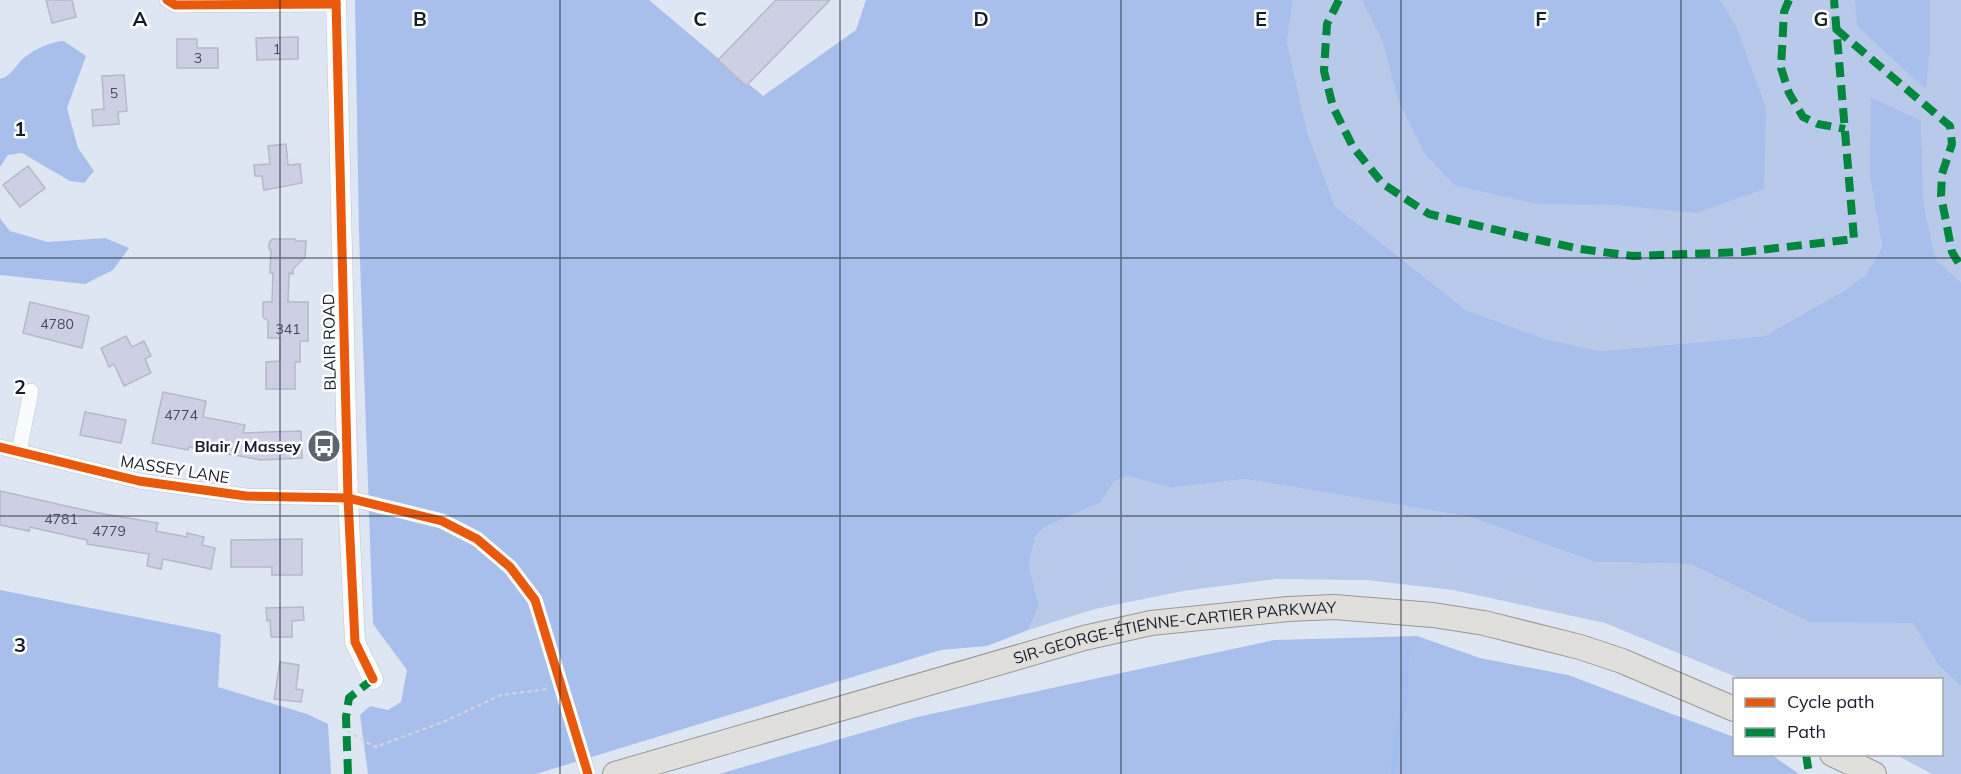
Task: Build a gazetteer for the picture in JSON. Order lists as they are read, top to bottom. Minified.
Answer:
{"streets":{"main road":["SIR-GEORGE-ÉTIENNE-CARTIER PARKWAY"],"street":["BLAIR ROAD","MASSEY LANE"]},"crossings":[["BLAIR ROAD","MASSEY LANE"]],"places":{"bus stop":["Blair / Massey"]},"house_numbers":["1","3","5","4780","341","4774","4781","4779"],"legend":["Cycle path","Path"],"grid":{"columns":["A","B","C","D","E","F","G"],"rows":["1","2","3"]}}
